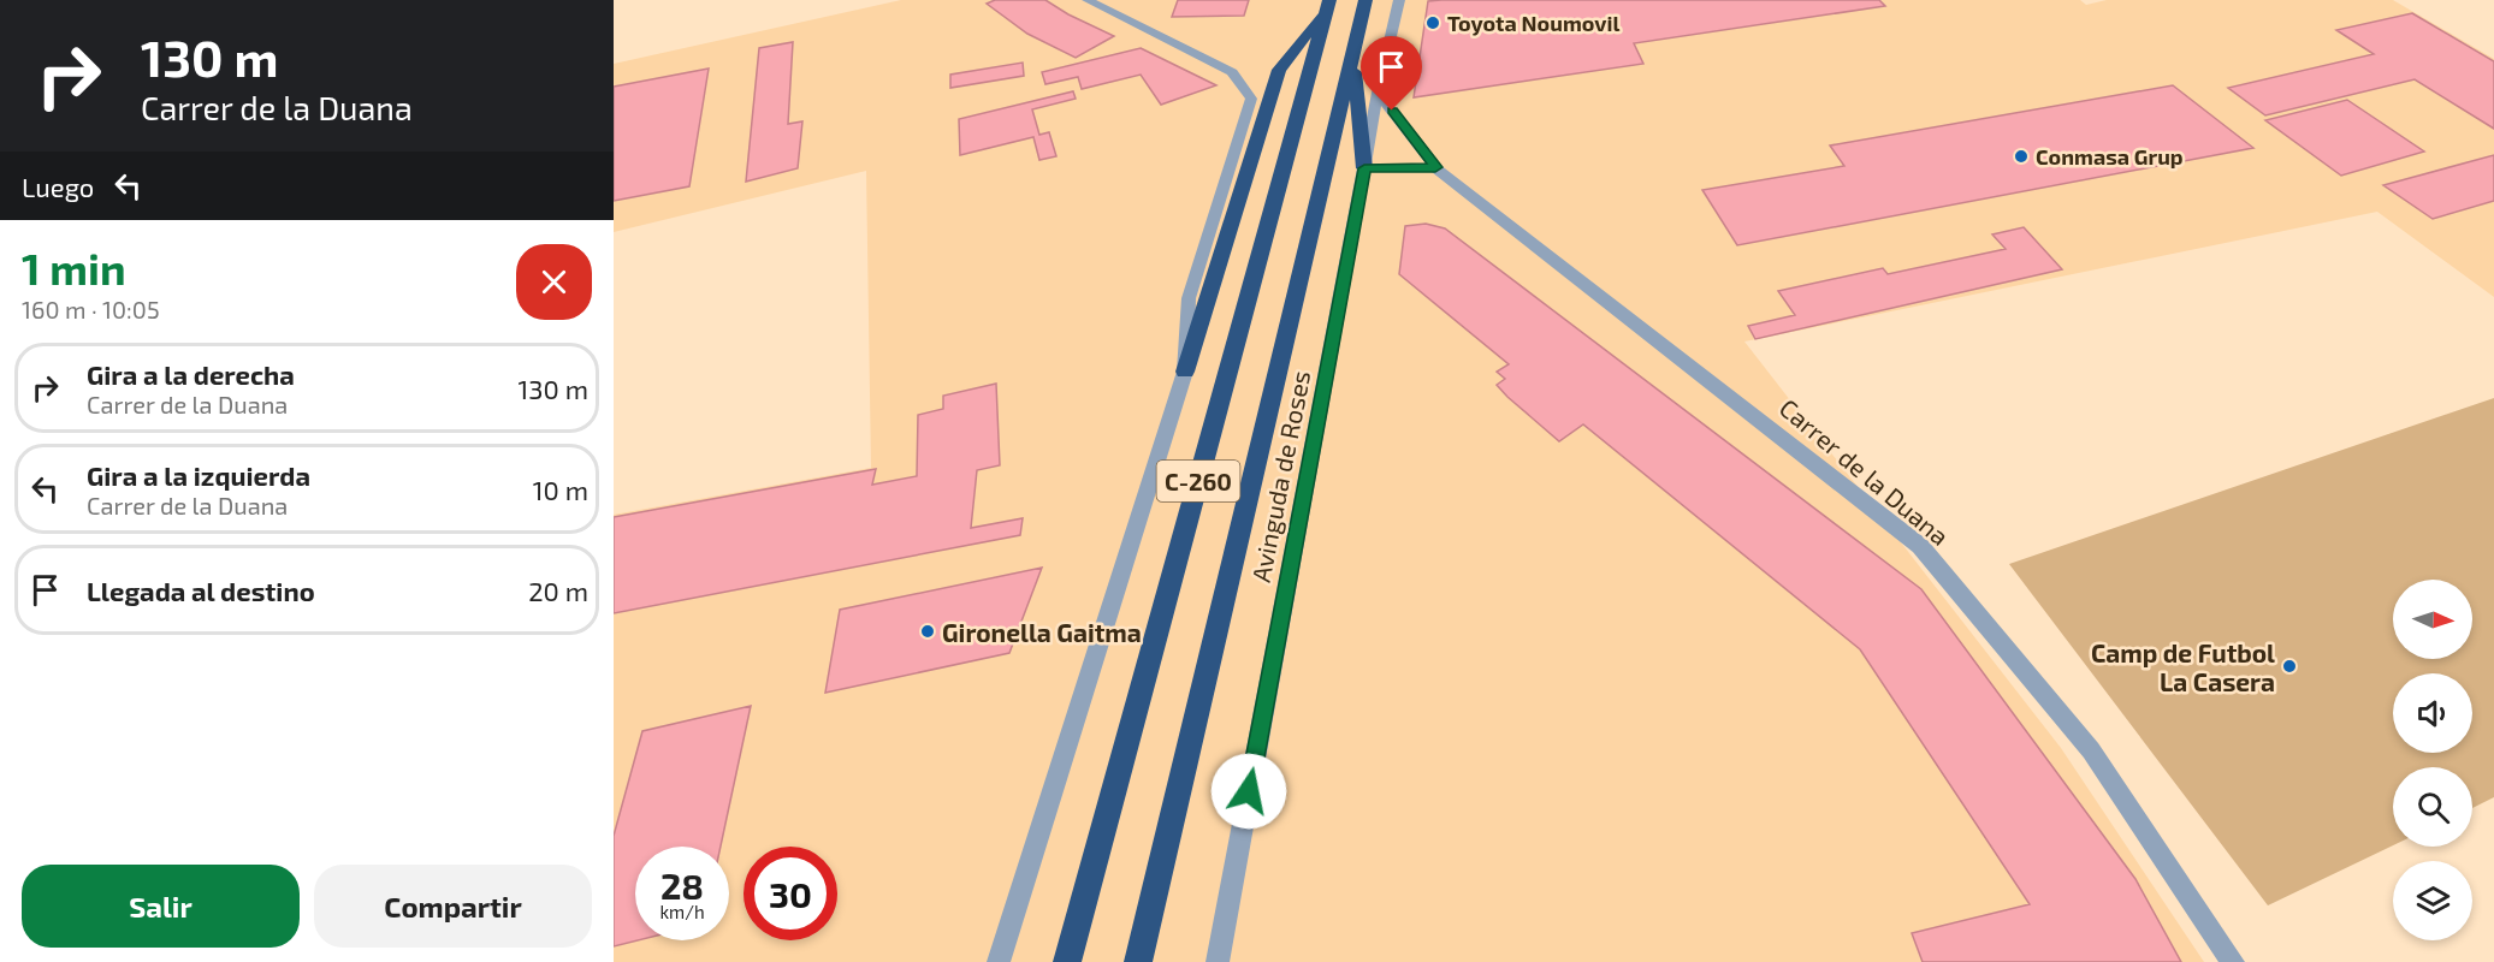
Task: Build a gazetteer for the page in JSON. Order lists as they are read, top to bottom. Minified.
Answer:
{"streets":{"highway":["C-260"],"street":["Carrer de la Duana","Avinguda de Roses"]},"crossings":[["Carrer de la Duana","Avinguda de Roses"]],"places":["Toyota Noumovil","Conmasa Grup","Gironella Gaitma","Camp de Futbol La Casera"],"north":"right","page":{"turn":["130 m","Carrer de la Duana"],"then":"Luego","heading":["1 min","160 m · 10:05"],"list":[{"name":"Gira a la derecha","note":"Carrer de la Duana","value":"130 m"},{"name":"Gira a la izquierda","note":"Carrer de la Duana","value":"10 m"},{"name":"Llegada al destino","value":"20 m"}],"speed":"28 km/h","limit":"30","buttons":["Salir","Compartir"]}}
